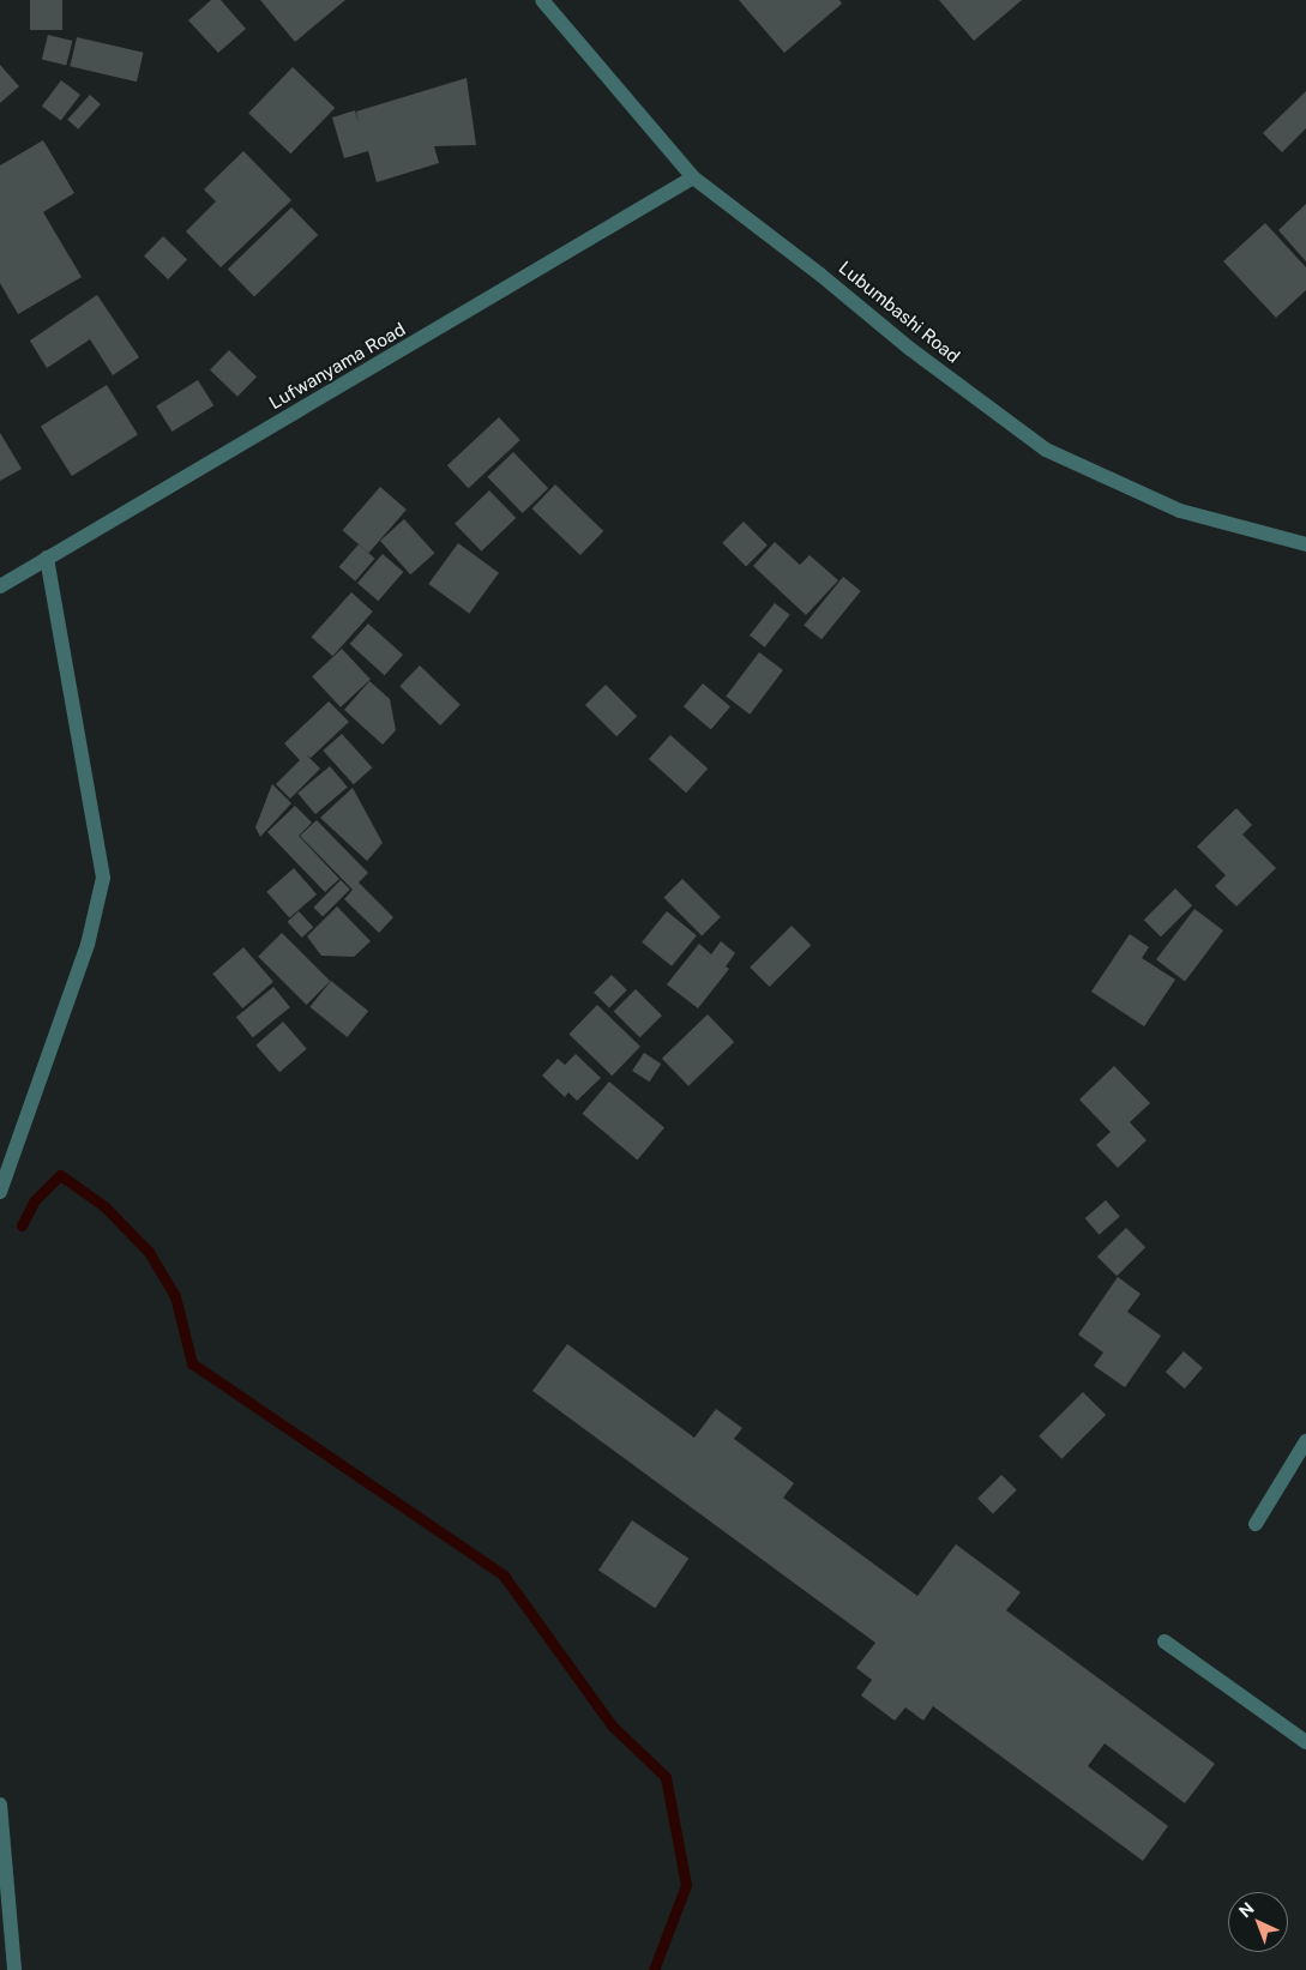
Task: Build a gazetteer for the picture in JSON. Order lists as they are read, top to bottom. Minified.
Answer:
{"streets":{"street":["Lubumbashi Road","Lufwanyama Road"]},"crossings":[["Lubumbashi Road","Lufwanyama Road"]],"north":"top left"}
